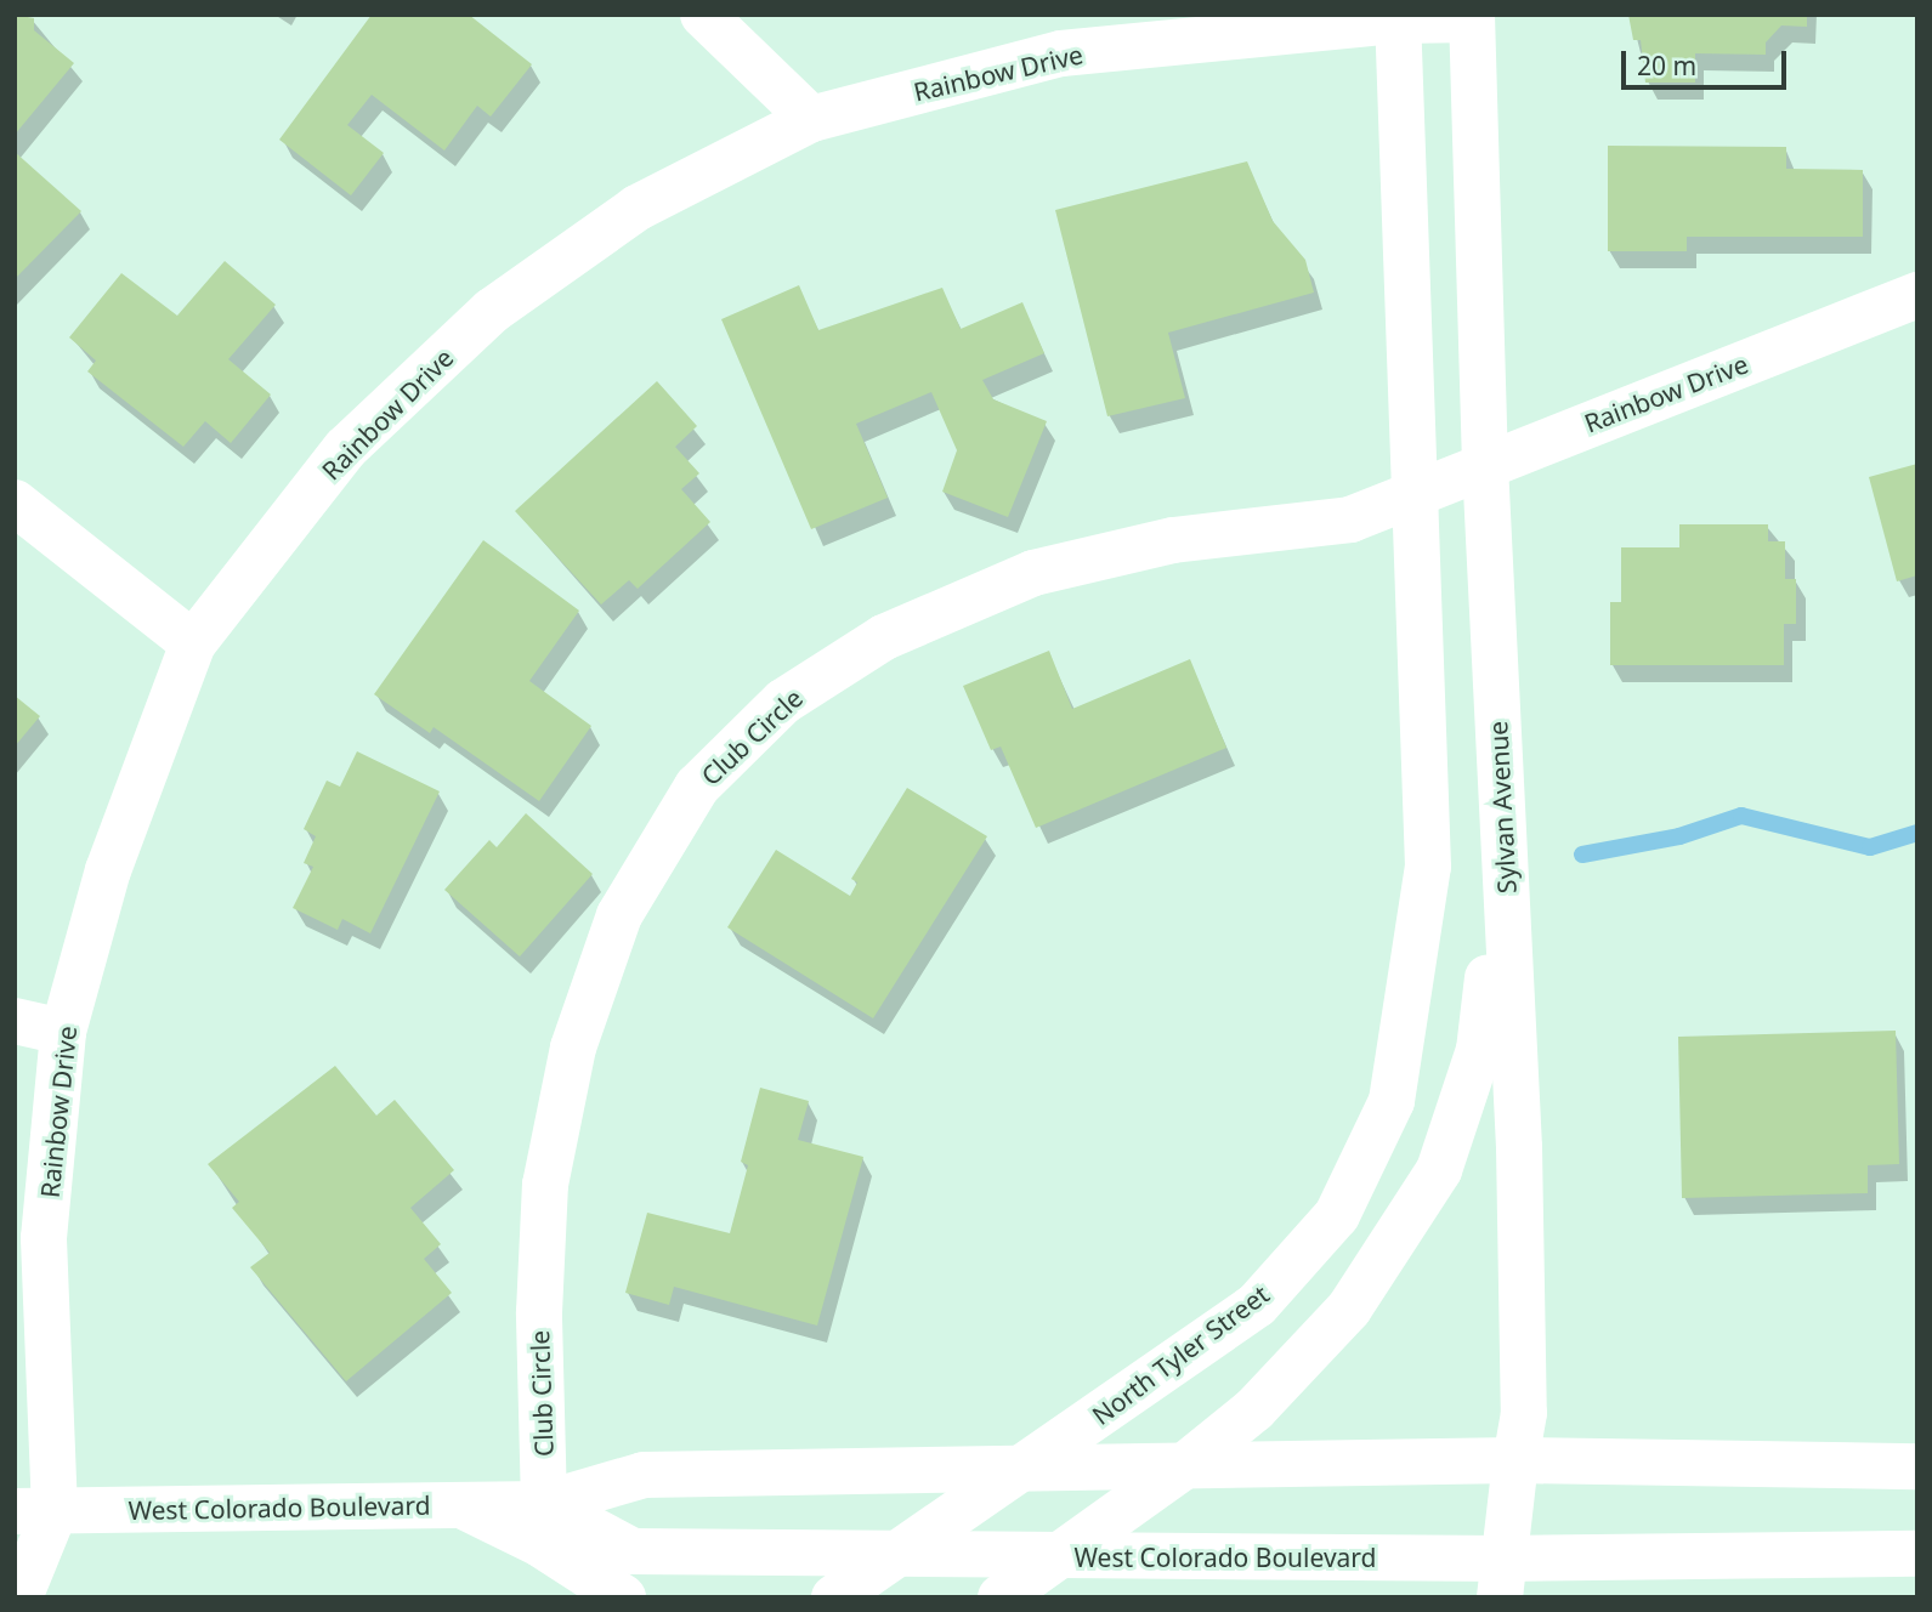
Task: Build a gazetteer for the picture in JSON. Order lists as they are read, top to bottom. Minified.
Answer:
{"streets":{"street":["Rainbow Drive","Club Circle","Sylvan Avenue","North Tyler Street","West Colorado Boulevard"]},"crossings":[["Rainbow Drive","Club Circle"],["Rainbow Drive","Sylvan Avenue"],["Rainbow Drive","North Tyler Street"],["Rainbow Drive","West Colorado Boulevard"],["Club Circle","North Tyler Street"],["Club Circle","West Colorado Boulevard"],["Sylvan Avenue","West Colorado Boulevard"],["North Tyler Street","West Colorado Boulevard"]],"scale_bar":"20 m"}
